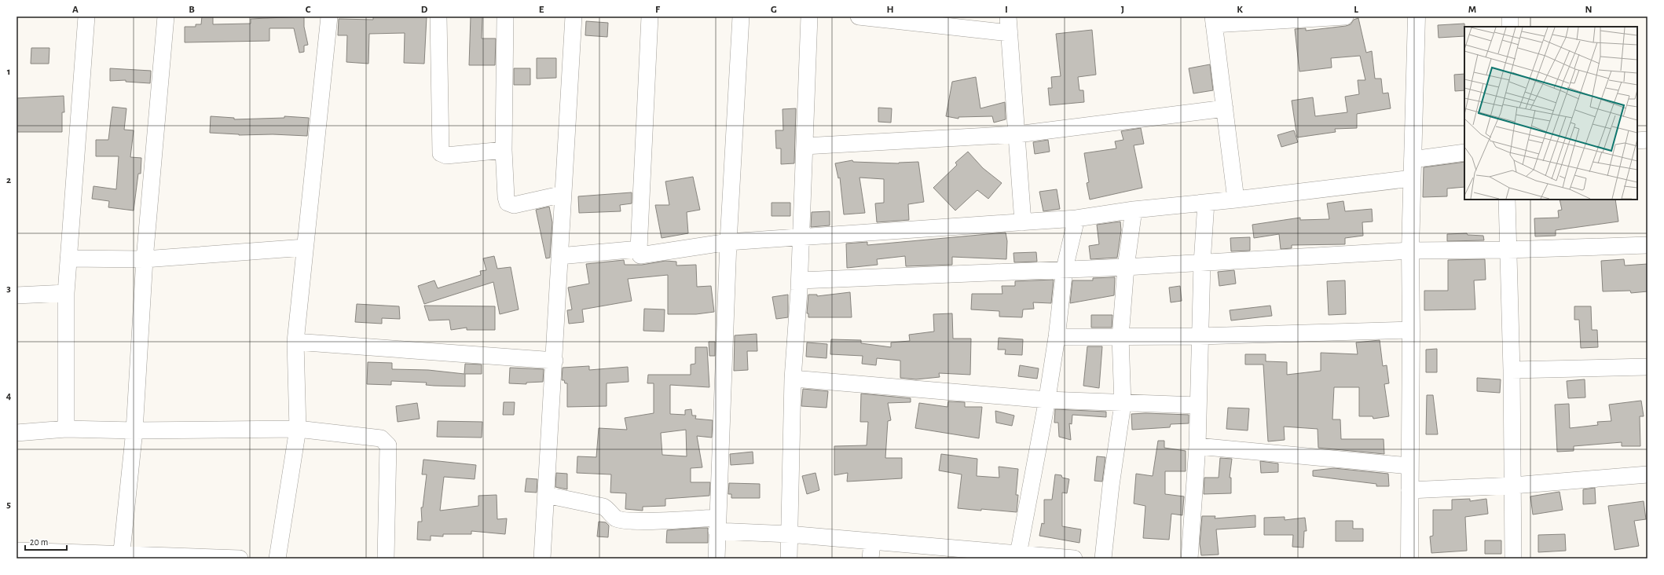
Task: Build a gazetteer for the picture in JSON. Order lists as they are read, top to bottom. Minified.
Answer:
{"scale_bar":"20 m","grid":{"columns":["A","B","C","D","E","F","G","H","I","J","K","L","M","N"],"rows":["1","2","3","4","5"]}}
